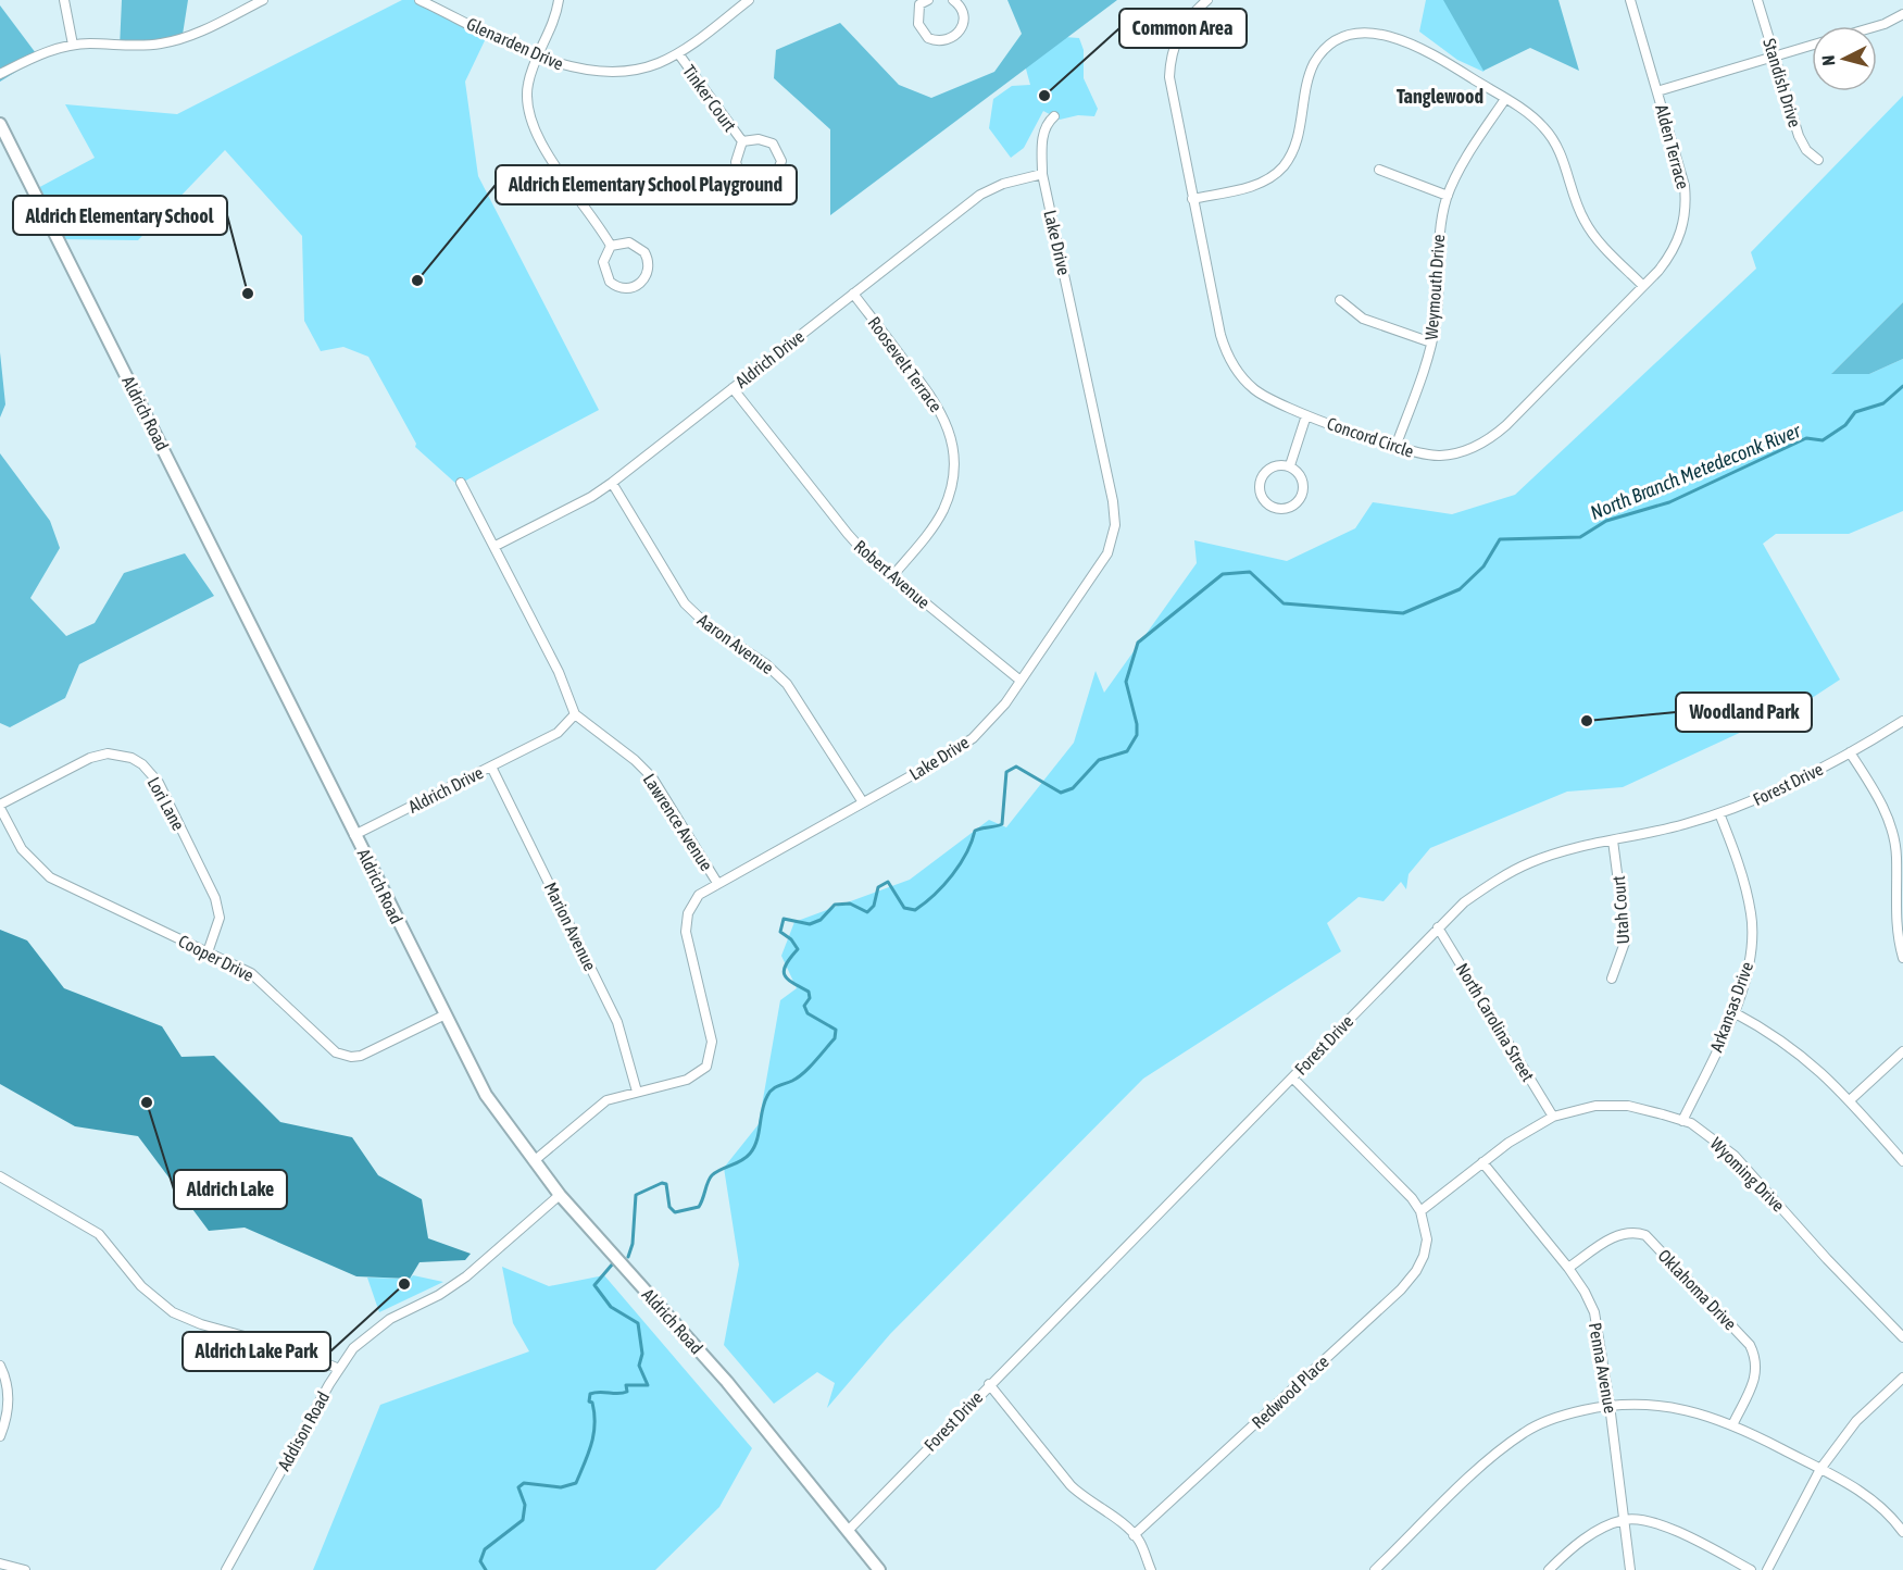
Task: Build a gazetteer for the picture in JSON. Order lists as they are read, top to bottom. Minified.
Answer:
{"streets":{"main road":["Aldrich Road"],"street":["Glenarden Drive","Standish Drive","Tinker Court","Alden Terrace","Lake Drive","Weymouth Drive","Aldrich Drive","Roosevelt Terrace","Concord Circle","Robert Avenue","Aaron Avenue","Forest Drive","Lori Lane","Lawrence Avenue","Utah Court","Marion Avenue","Cooper Drive","Arkansas Drive","North Carolina Street","Wyoming Drive","Oklahoma Drive","Penna Avenue","Redwood Place","Addison Road"]},"crossings":[["Glenarden Drive","Tinker Court"],["Standish Drive","Alden Terrace"],["Alden Terrace","Concord Circle"],["Lake Drive","Aldrich Drive"],["Lake Drive","Aldrich Road"],["Lake Drive","Robert Avenue"],["Lake Drive","Aaron Avenue"],["Lake Drive","Lawrence Avenue"],["Lake Drive","Marion Avenue"],["Weymouth Drive","Concord Circle"],["Aldrich Drive","Roosevelt Terrace"],["Aldrich Drive","Aldrich Road"],["Aldrich Drive","Robert Avenue"],["Aldrich Drive","Aaron Avenue"],["Aldrich Drive","Lawrence Avenue"],["Aldrich Drive","Marion Avenue"],["Roosevelt Terrace","Robert Avenue"],["Aldrich Road","Forest Drive"],["Aldrich Road","Cooper Drive"],["Aldrich Road","Addison Road"],["Forest Drive","Utah Court"],["Forest Drive","Arkansas Drive"],["Forest Drive","North Carolina Street"],["Forest Drive","Redwood Place"],["Lori Lane","Cooper Drive"],["Arkansas Drive","Wyoming Drive"],["North Carolina Street","Wyoming Drive"],["Wyoming Drive","Penna Avenue"],["Wyoming Drive","Redwood Place"],["Oklahoma Drive","Penna Avenue"]],"districts":["Tanglewood"],"water":["North Branch Metedeconk River"],"places":["Common Area","Aldrich Elementary School Playground","Aldrich Elementary School","Woodland Park","Aldrich Lake","Aldrich Lake Park"],"north":"left"}
